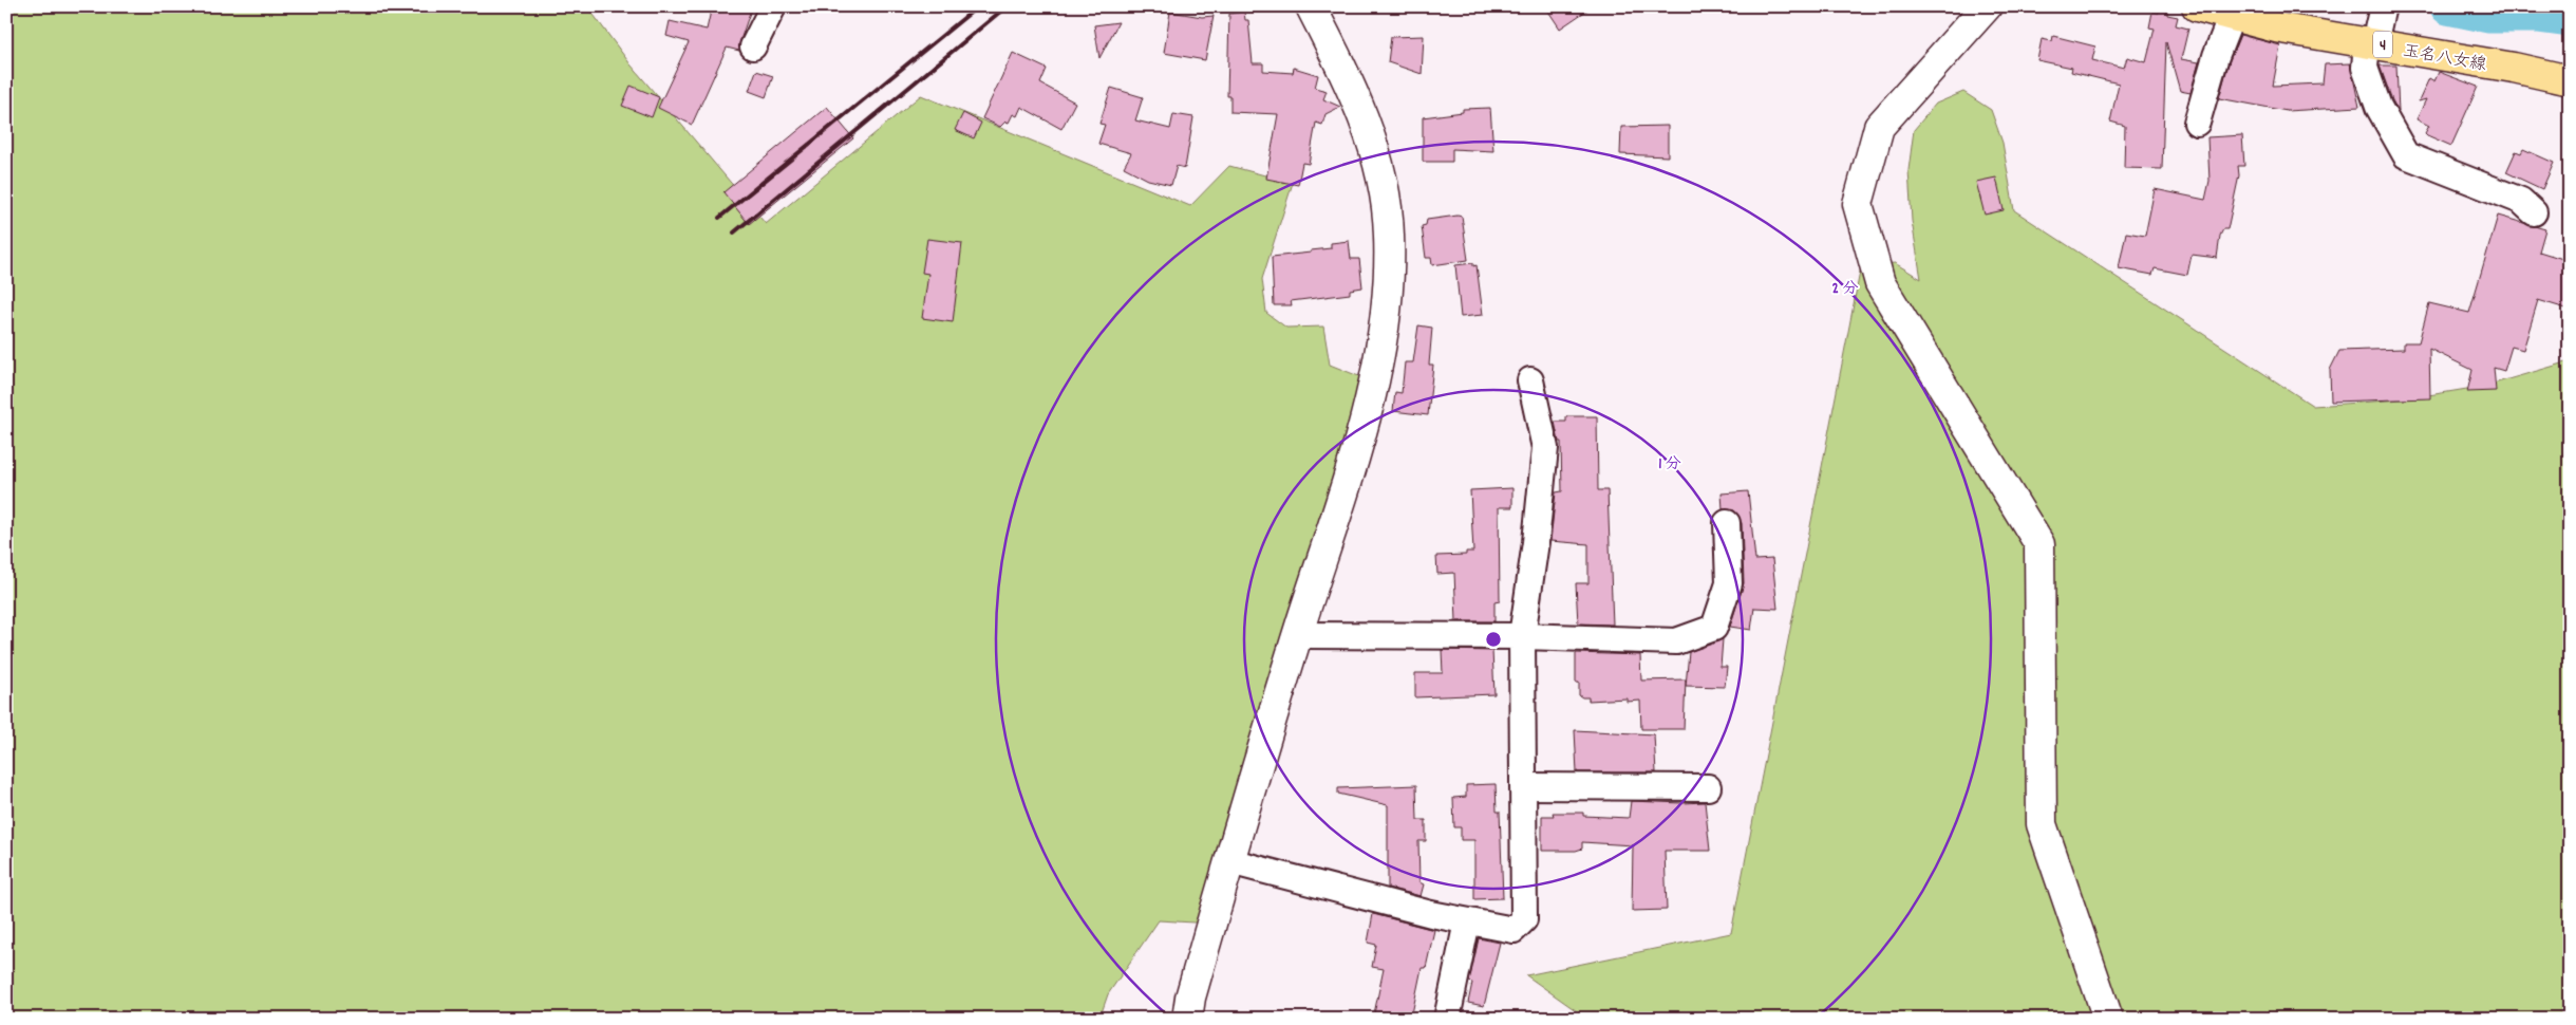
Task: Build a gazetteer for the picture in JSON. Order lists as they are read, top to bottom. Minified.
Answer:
{"streets":{"main road":["4","玉名八女線"]},"rings":["2 分","1 分"]}
